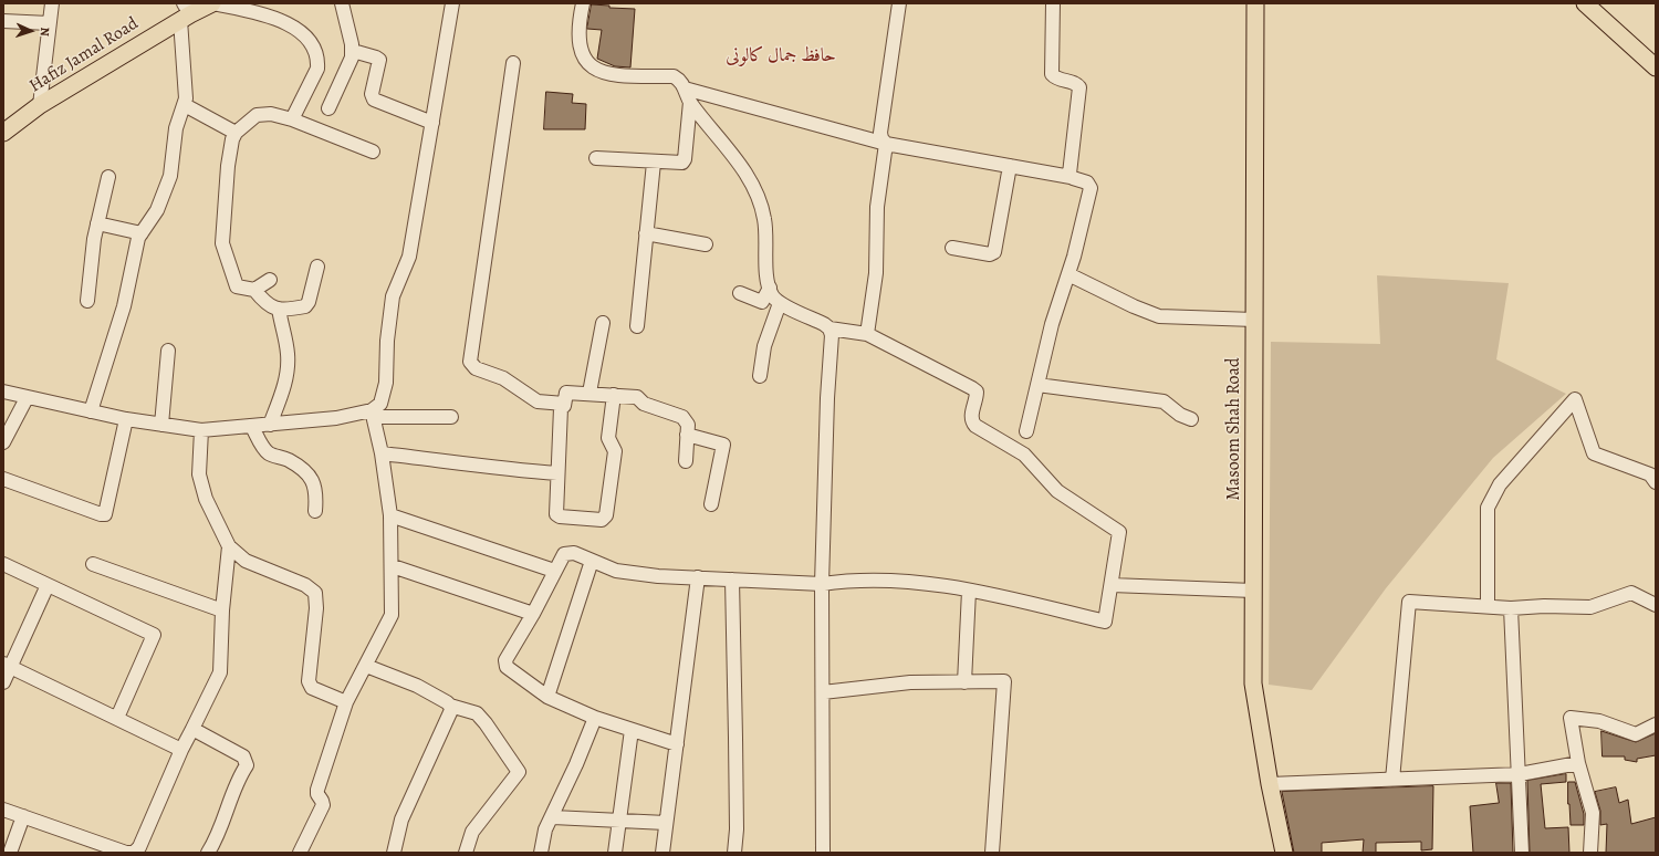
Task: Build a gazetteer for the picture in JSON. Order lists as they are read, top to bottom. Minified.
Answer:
{"streets":{"main road":["Hafiz Jamal Road","Masoom Shah Road"]},"districts":["حافظ جمال کالونی"],"north":"right"}
